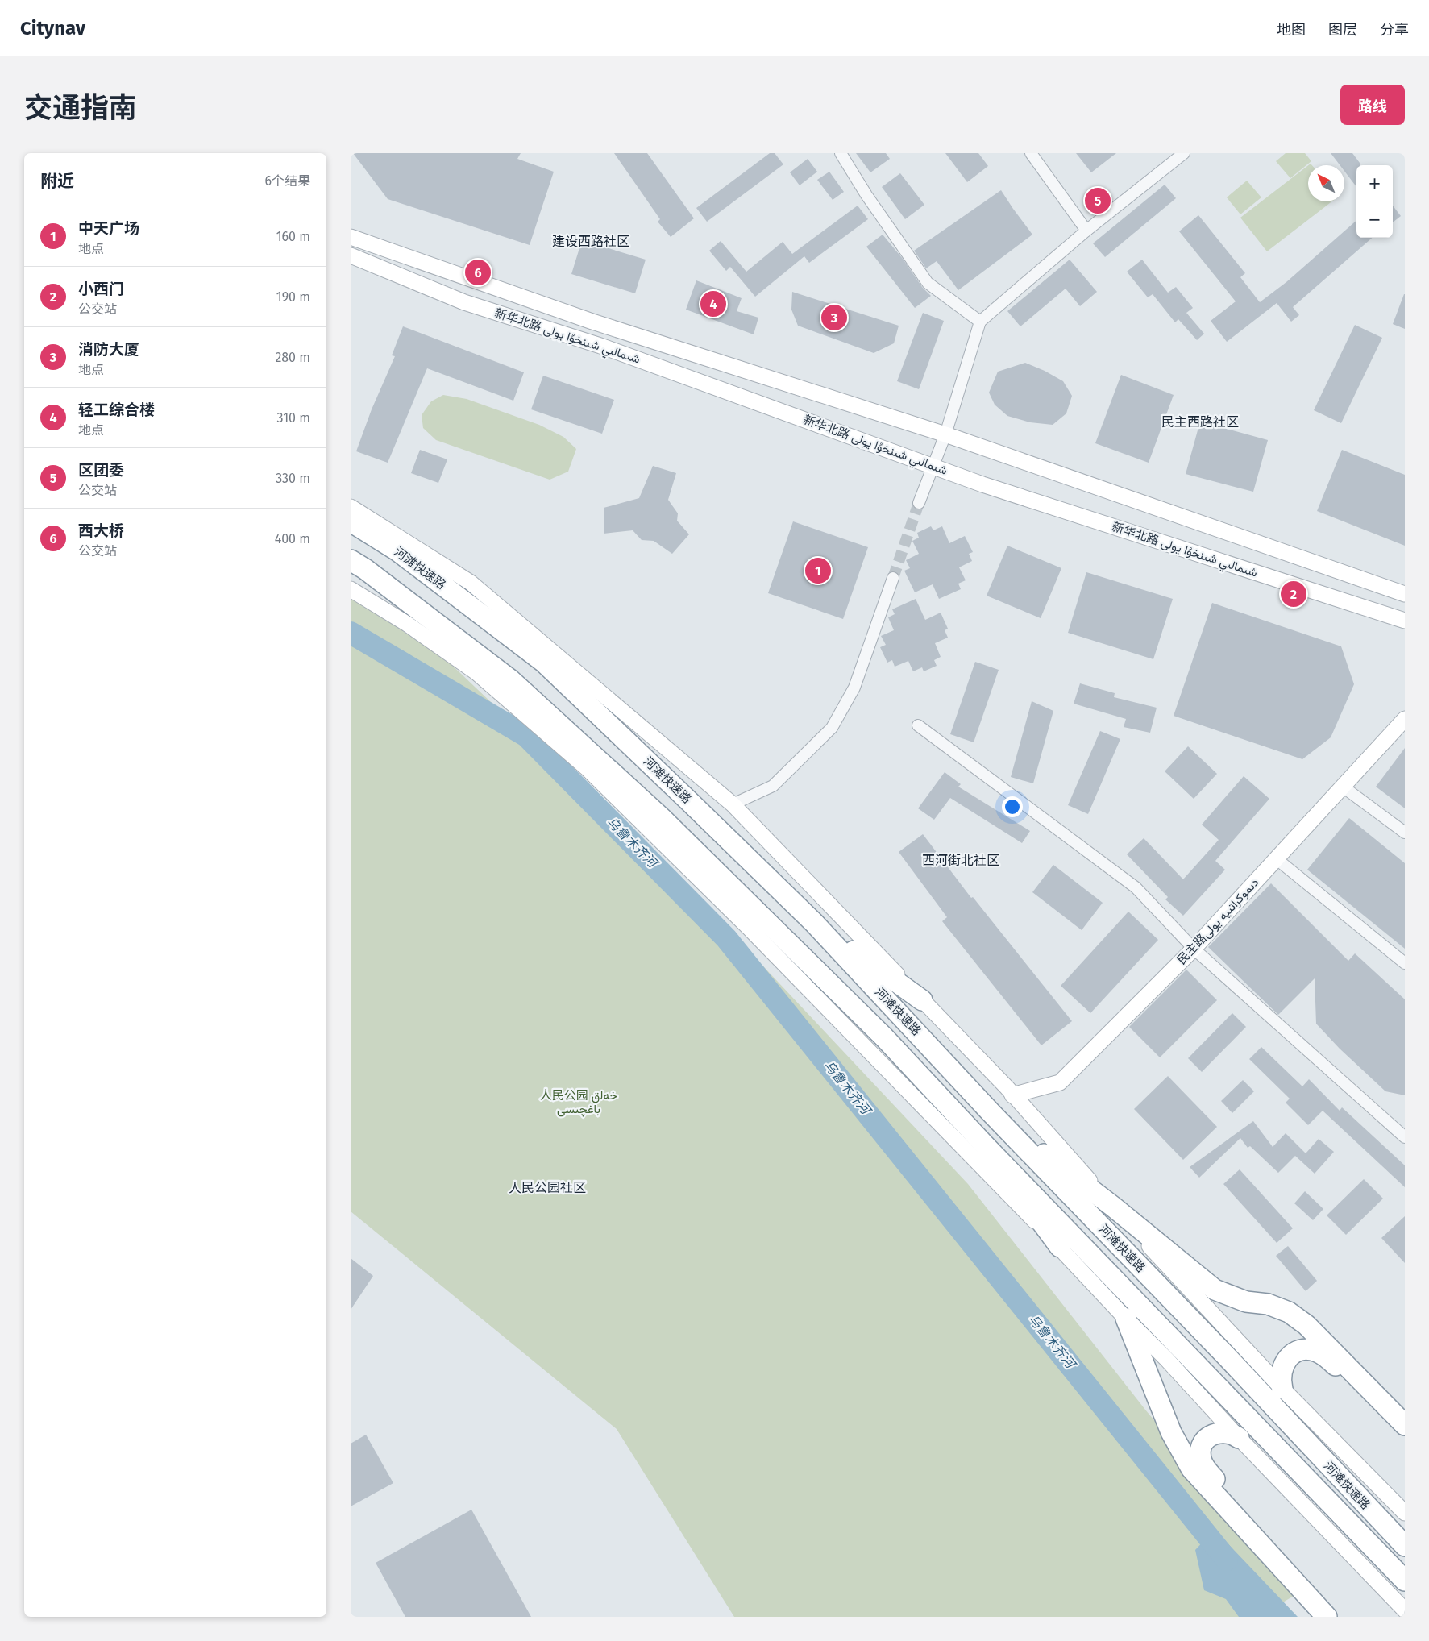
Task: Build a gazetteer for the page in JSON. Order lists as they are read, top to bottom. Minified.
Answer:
{"streets":{"highway":["河滩快速路"],"street":["新华北路 شىمالىي شىنخۇا يولى","民主路دىموكراتىيە يولى"]},"districts":["建设西路社区","民主西路社区","西河街北社区","人民公园社区"],"water":["乌鲁木齐河"],"parks":["人民公园 خەلق باغچىسى"],"north":"top left","page":{"header":"Citynav","nav":["地图","图层","分享"],"title":"交通指南","buttons":"路线","heading":["附近","6个结果"],"map_buttons":["+","−"],"pins":["5","6","4","3","1","2"],"list":[{"mark":"1","name":"中天广场","note":"地点","value":"160 m"},{"mark":"2","name":"小西门","note":"公交站","value":"190 m"},{"mark":"3","name":"消防大厦","note":"地点","value":"280 m"},{"mark":"4","name":"轻工综合楼","note":"地点","value":"310 m"},{"mark":"5","name":"区团委","note":"公交站","value":"330 m"},{"mark":"6","name":"西大桥","note":"公交站","value":"400 m"}]}}
